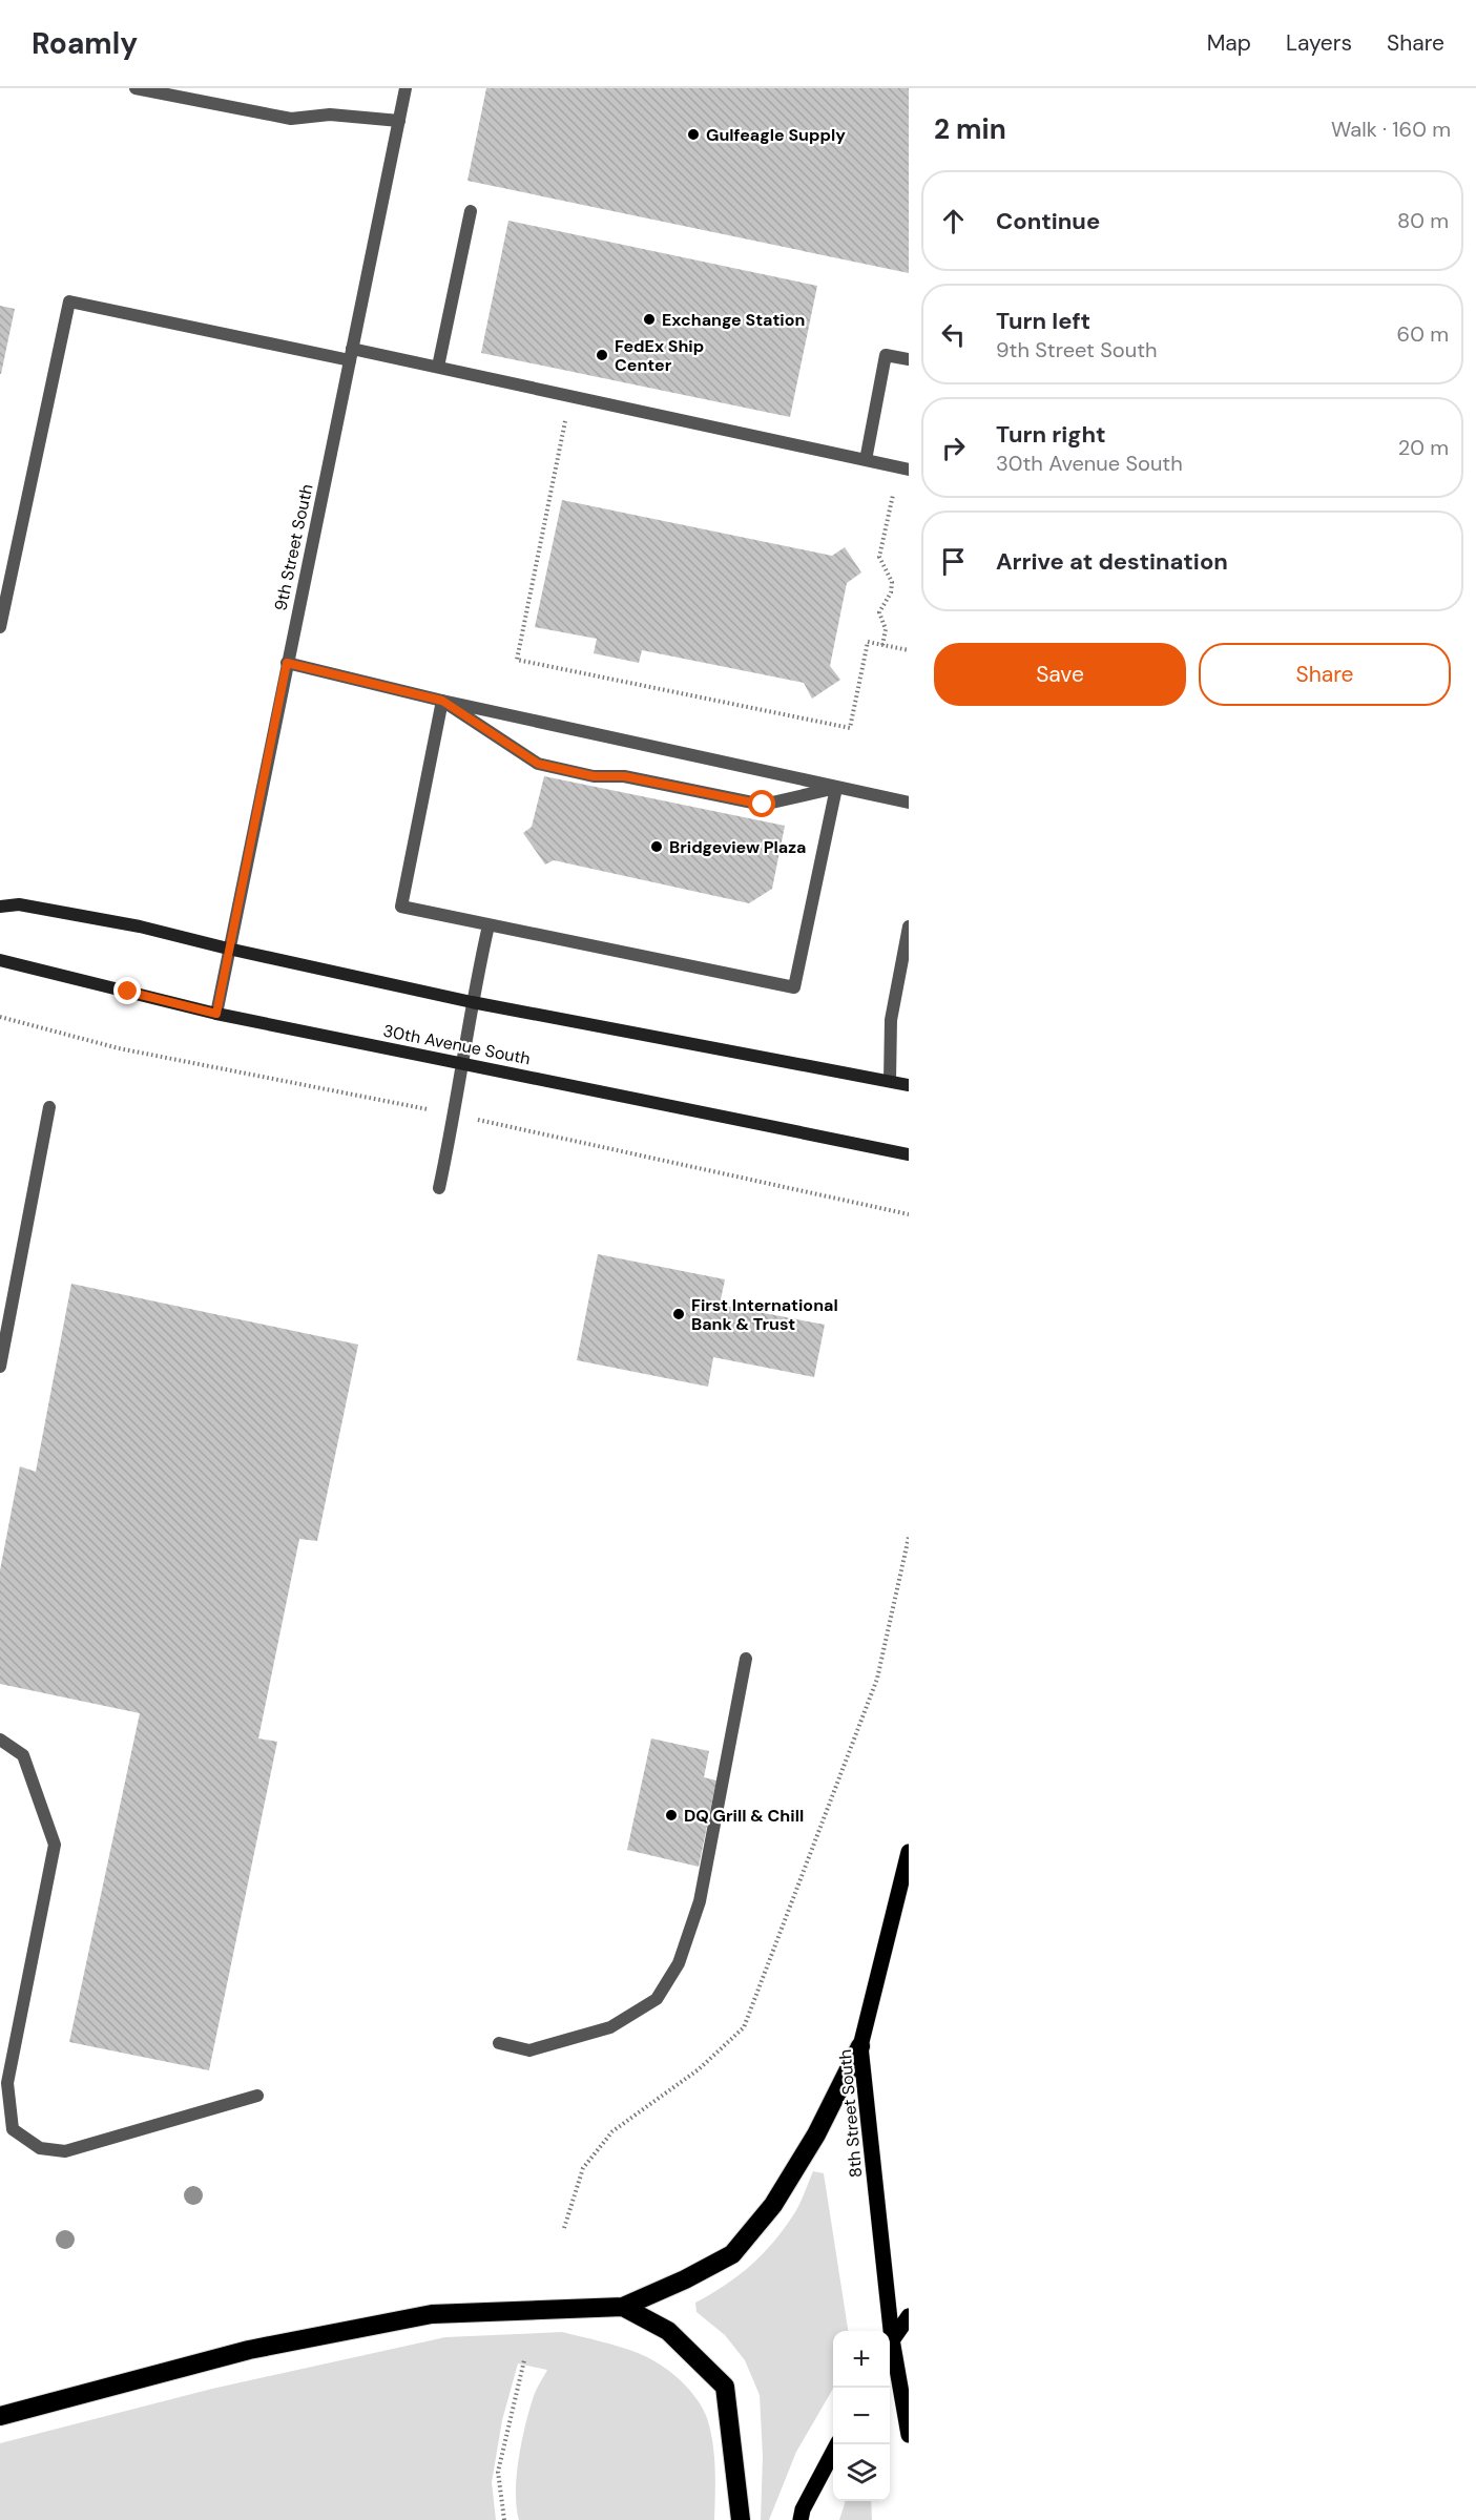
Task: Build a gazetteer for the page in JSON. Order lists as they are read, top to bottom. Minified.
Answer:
{"streets":{"main road":["8th Street South"],"street":["9th Street South","30th Avenue South"]},"crossings":[["9th Street South","30th Avenue South"]],"places":["Gulfeagle Supply","Exchange Station","FedEx Ship Center","Bridgeview Plaza","First International Bank & Trust","DQ Grill & Chill"],"page":{"header":"Roamly","nav":["Map","Layers","Share"],"heading":["2 min","Walk · 160 m"],"list":[["Continue","80 m"],["Turn left","9th Street South","60 m"],["Turn right","30th Avenue South","20 m"],"Arrive at destination"],"buttons":["Save","Share"],"map_buttons":["+","−"]}}
